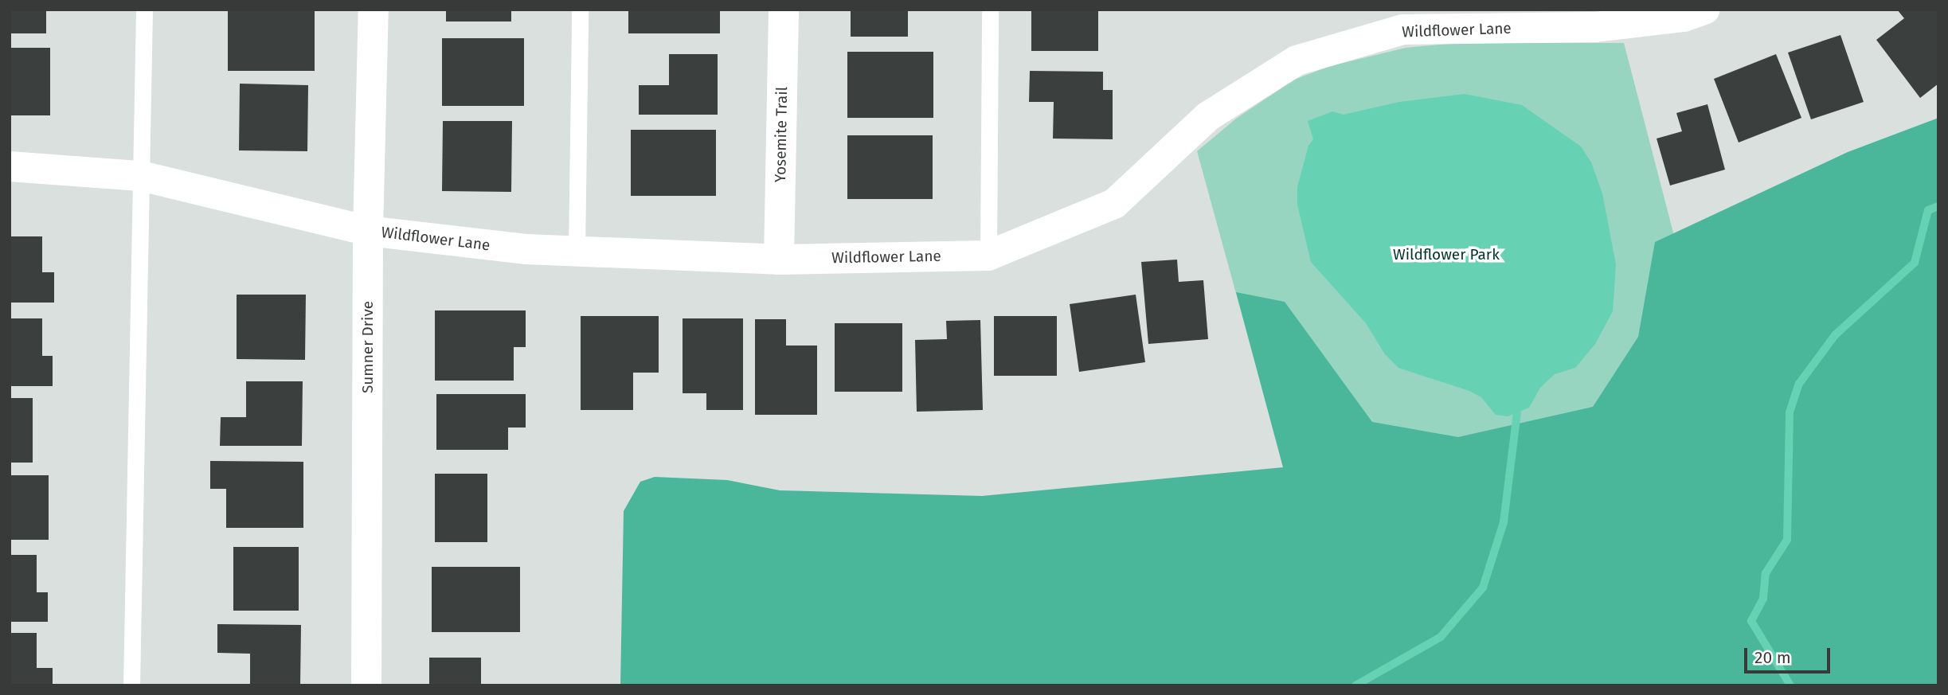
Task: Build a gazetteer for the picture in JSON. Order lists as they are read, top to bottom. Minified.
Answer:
{"streets":{"street":["Wildflower Lane","Yosemite Trail","Sumner Drive"]},"crossings":[["Wildflower Lane","Yosemite Trail"],["Wildflower Lane","Sumner Drive"]],"parks":["Wildflower Park"],"scale_bar":"20 m"}
